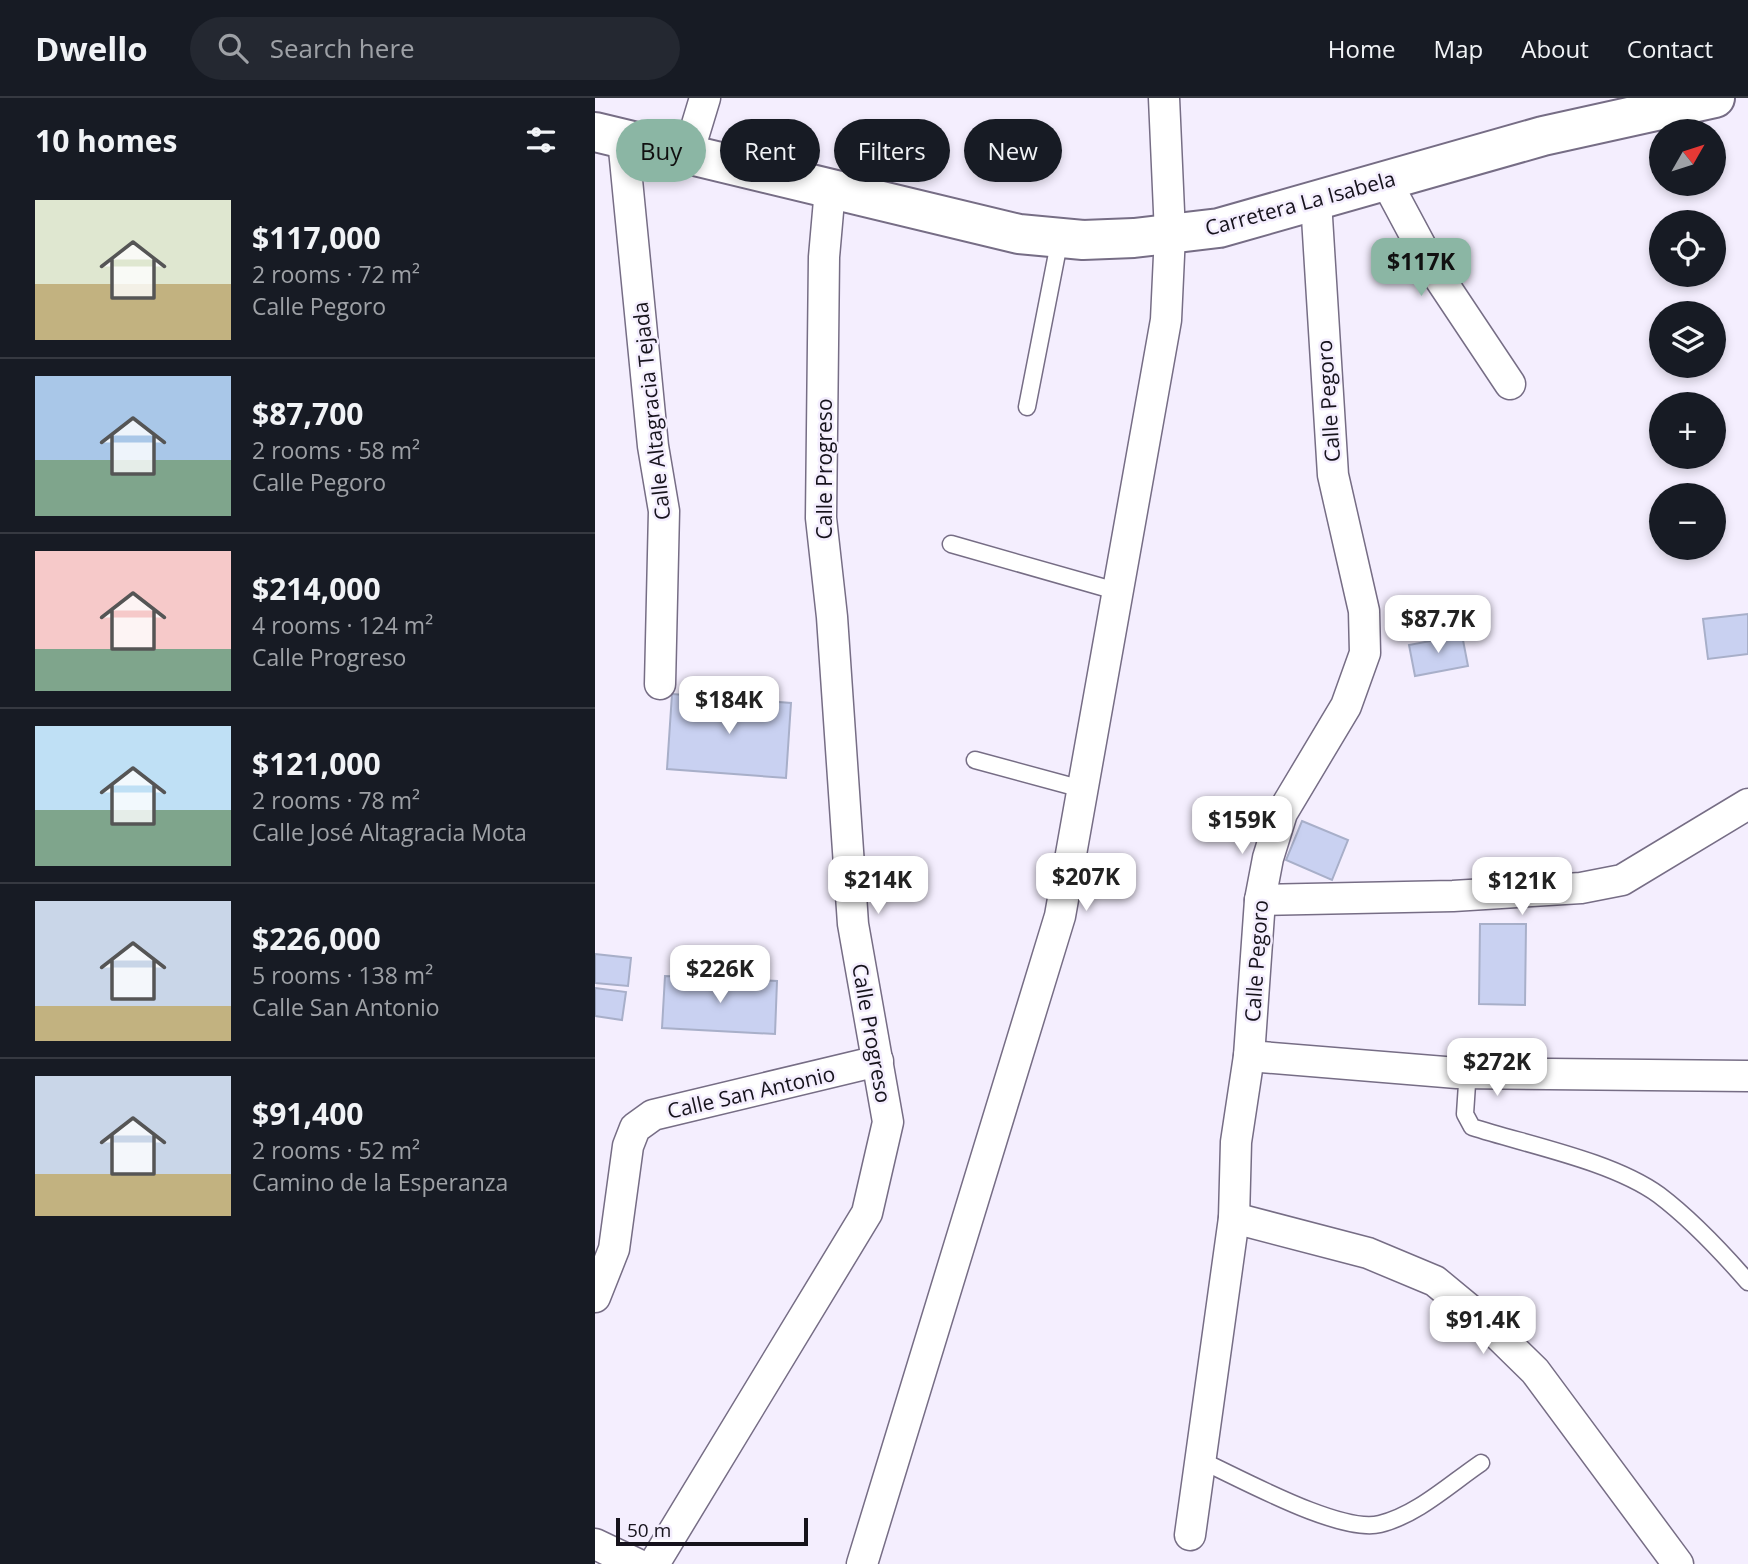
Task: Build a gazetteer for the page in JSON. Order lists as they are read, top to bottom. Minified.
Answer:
{"streets":{"main road":["Carretera La Isabela"],"street":["Calle Pegoro","Calle Altagracia Tejada","Calle Progreso","Calle San Antonio"]},"crossings":[["Carretera La Isabela","Calle Pegoro"],["Carretera La Isabela","Calle Progreso"],["Calle Progreso","Calle San Antonio"]],"scale_bar":"50 m","north":"top right","page":{"header":"Dwello","search":"Search here","nav":["Home","Map","About","Contact"],"heading":"10 homes","map_buttons":["+","−"],"chip":["Buy","Rent","Filters","New"],"list":[{"name":"$117,000","note":"2 rooms · 72 m² · Calle Pegoro"},{"name":"$87,700","note":"2 rooms · 58 m² · Calle Pegoro"},{"name":"$214,000","note":"4 rooms · 124 m² · Calle Progreso"},{"name":"$121,000","note":"2 rooms · 78 m² · Calle José Altagracia Mota"},{"name":"$226,000","note":"5 rooms · 138 m² · Calle San Antonio"},{"name":"$91,400","note":"2 rooms · 52 m² · Camino de la Esperanza"}],"price":["$117K","$87.7K","$184K","$159K","$207K","$214K","$121K","$226K","$272K","$91.4K"],"scale":"50 m"}}
